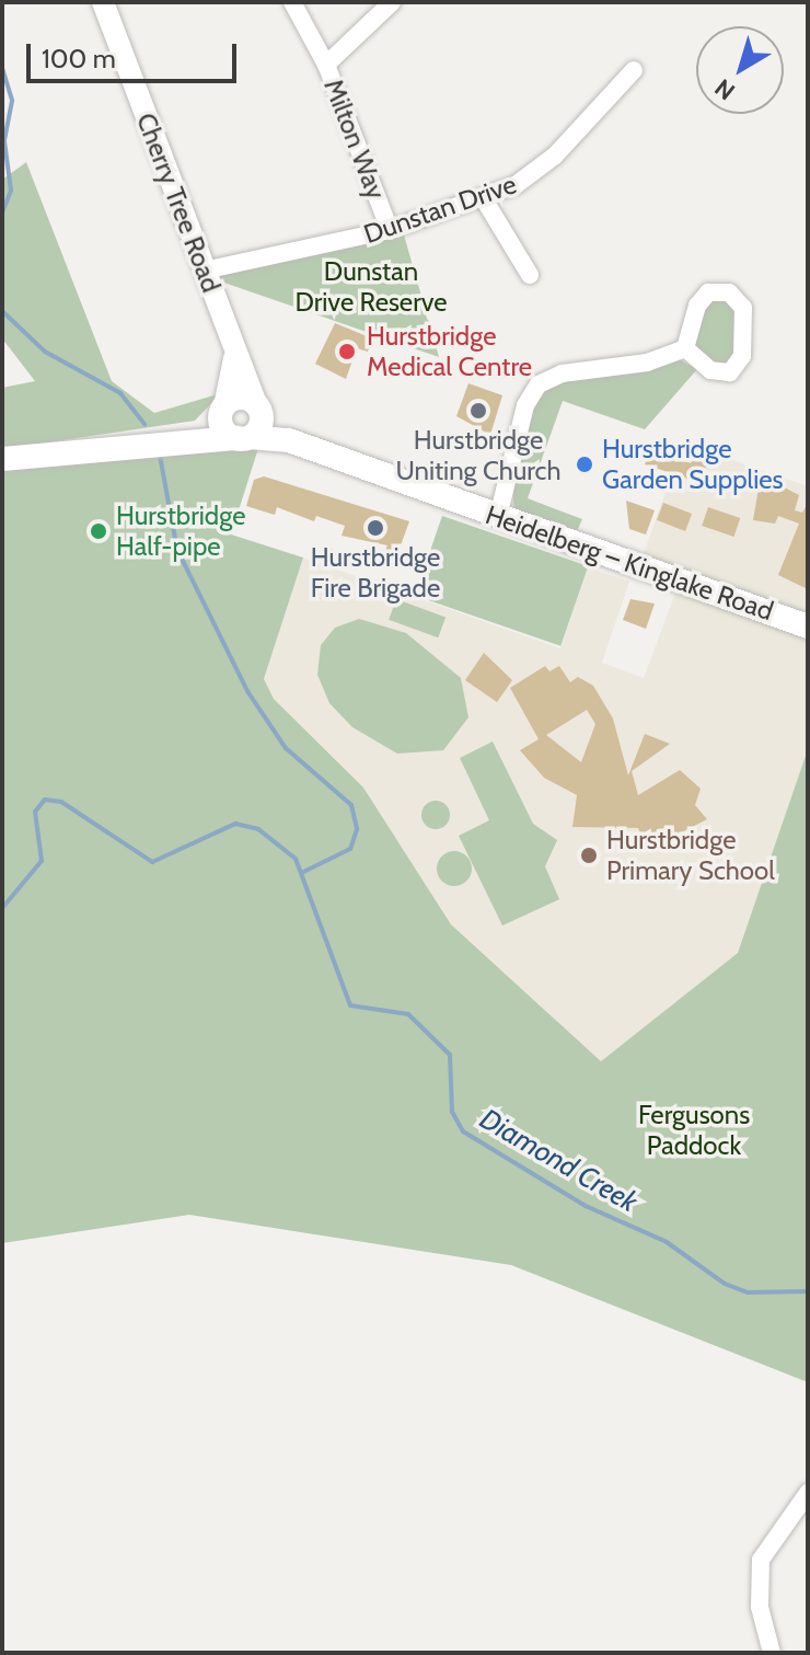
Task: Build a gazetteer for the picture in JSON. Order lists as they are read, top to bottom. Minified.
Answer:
{"streets":{"main road":["Heidelberg – Kinglake Road"],"street":["Milton Way","Cherry Tree Road","Dunstan Drive"]},"crossings":[["Milton Way","Dunstan Drive"],["Cherry Tree Road","Dunstan Drive"],["Cherry Tree Road","Heidelberg – Kinglake Road"]],"water":["Diamond Creek"],"parks":["Dunstan Drive Reserve","Fergusons Paddock"],"places":["Hurstbridge Medical Centre","Hurstbridge Uniting Church","Hurstbridge Garden Supplies","Hurstbridge Fire Brigade","Hurstbridge Half-pipe","Hurstbridge Primary School"],"scale_bar":"100 m","north":"bottom left"}
